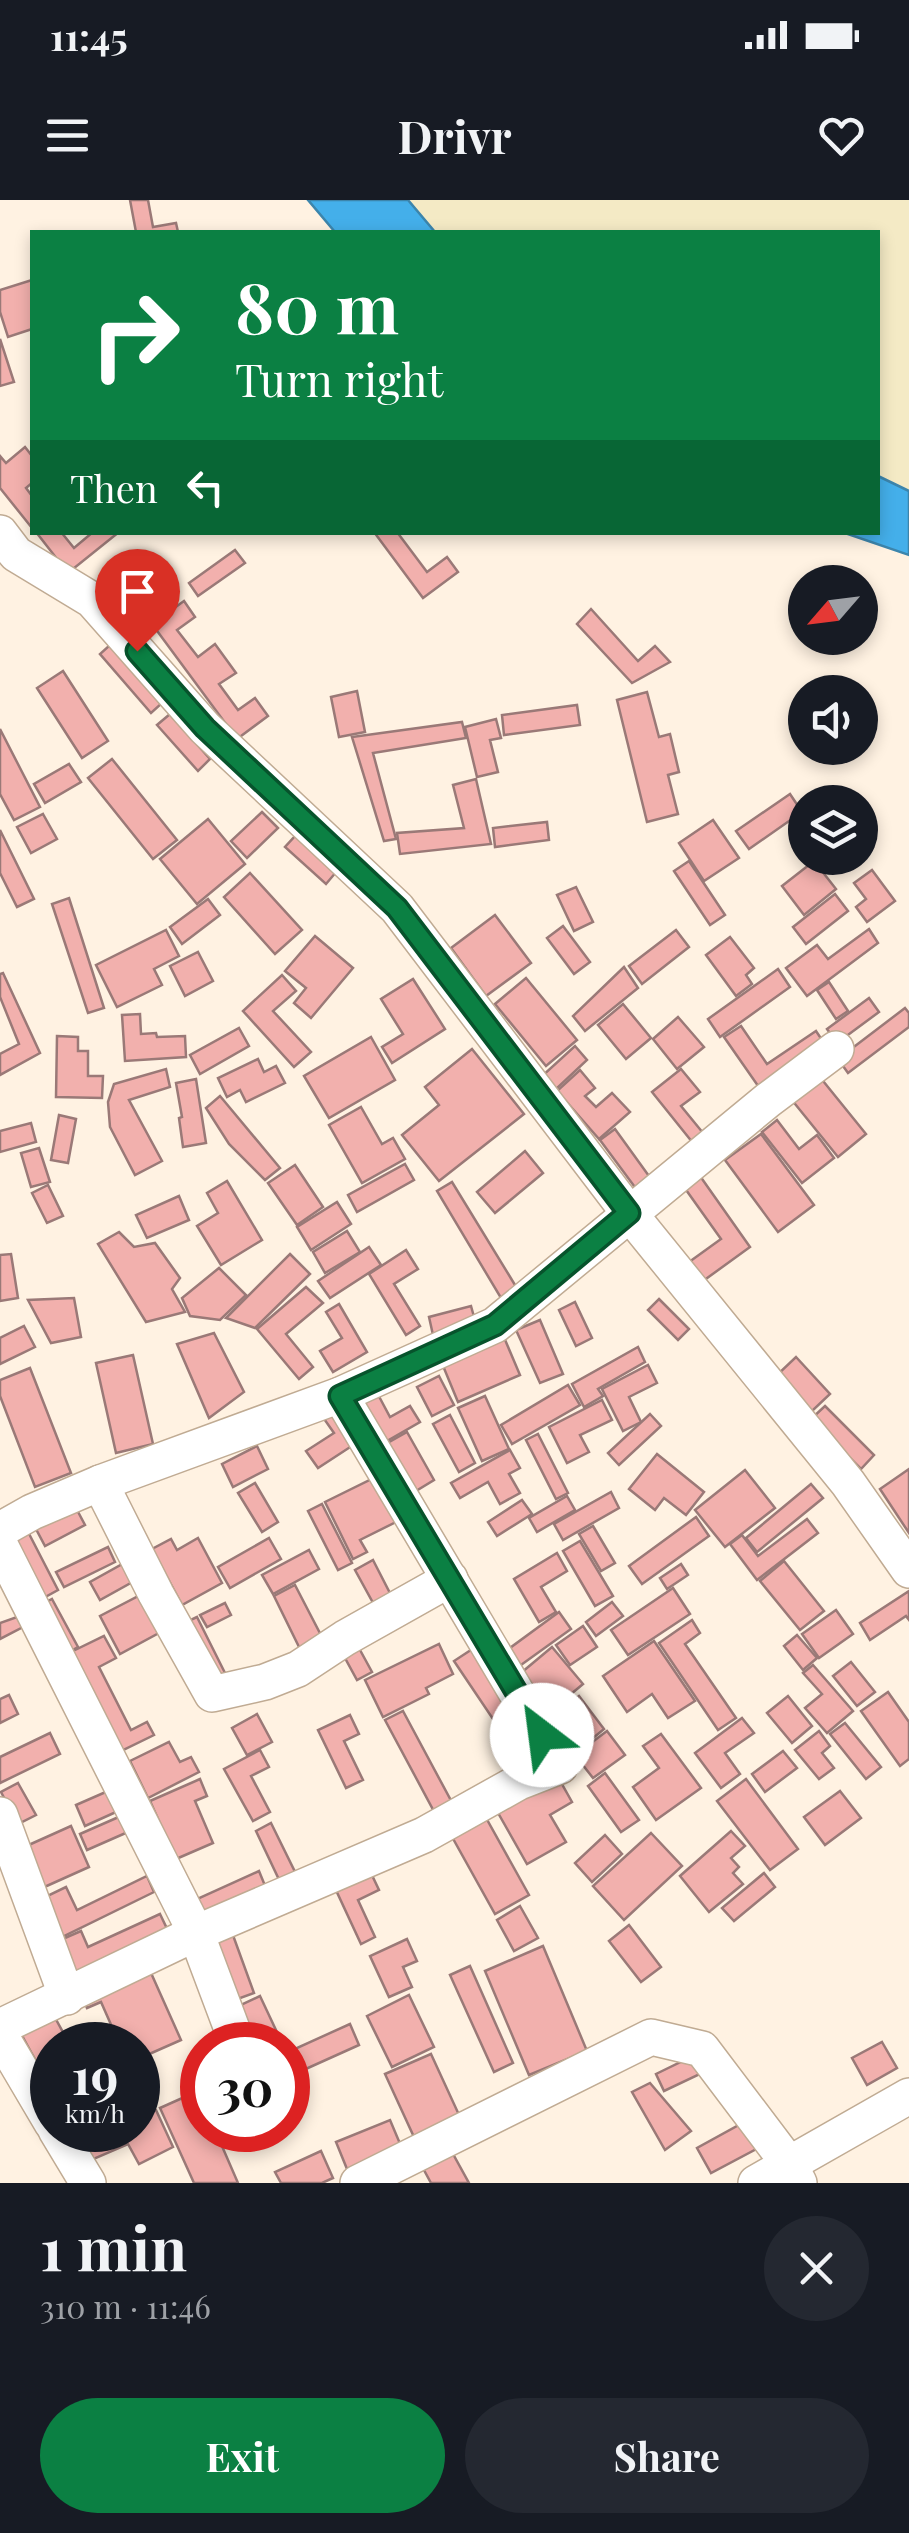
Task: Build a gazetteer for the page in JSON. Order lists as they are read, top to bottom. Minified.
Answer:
{"north":"bottom left","page":{"status":"11:45","header":"Drivr","turn":["80 m","Turn right"],"then":"Then","speed":"19 km/h","limit":"30","heading":["1 min","310 m · 11:46"],"buttons":["Exit","Share"]}}
